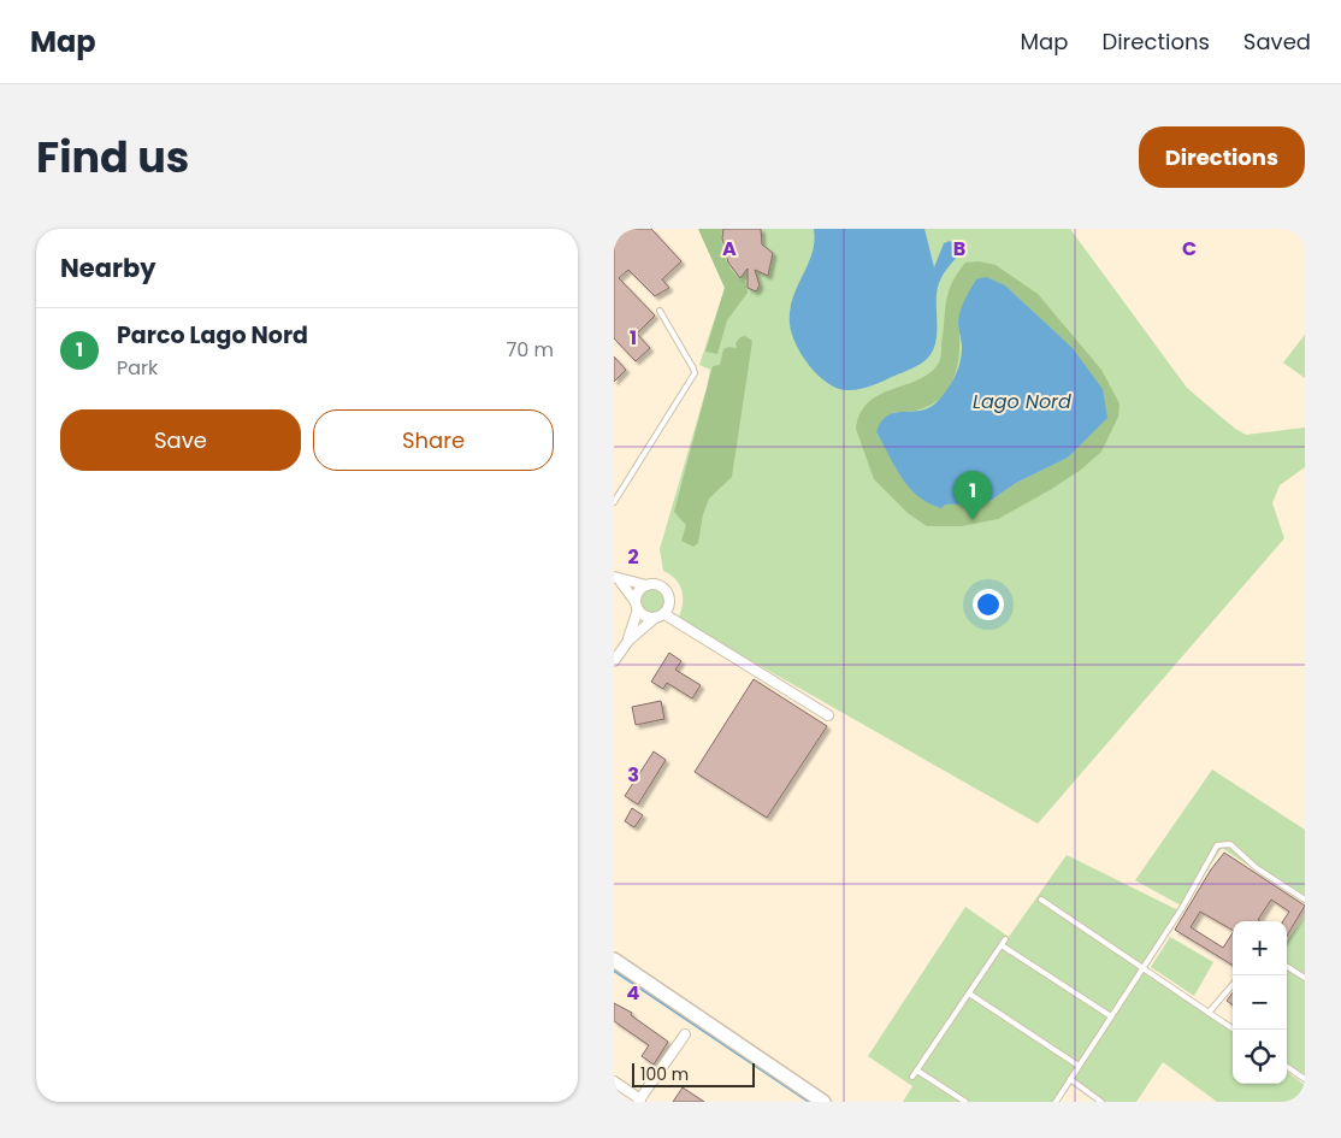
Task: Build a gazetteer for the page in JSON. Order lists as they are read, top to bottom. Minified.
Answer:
{"water":["Lago Nord"],"scale_bar":"100 m","page":{"header":"Map","nav":["Map","Directions","Saved"],"title":"Find us","buttons":["Directions",["Save","Share"]],"heading":"Nearby","list":[{"mark":"1","name":"Parco Lago Nord","note":"Park","value":"70 m"}],"pins":"1","map_buttons":["+","−"],"scale":"100 m"},"grid":{"columns":["A","B","C"],"rows":["1","2","3","4"]}}
